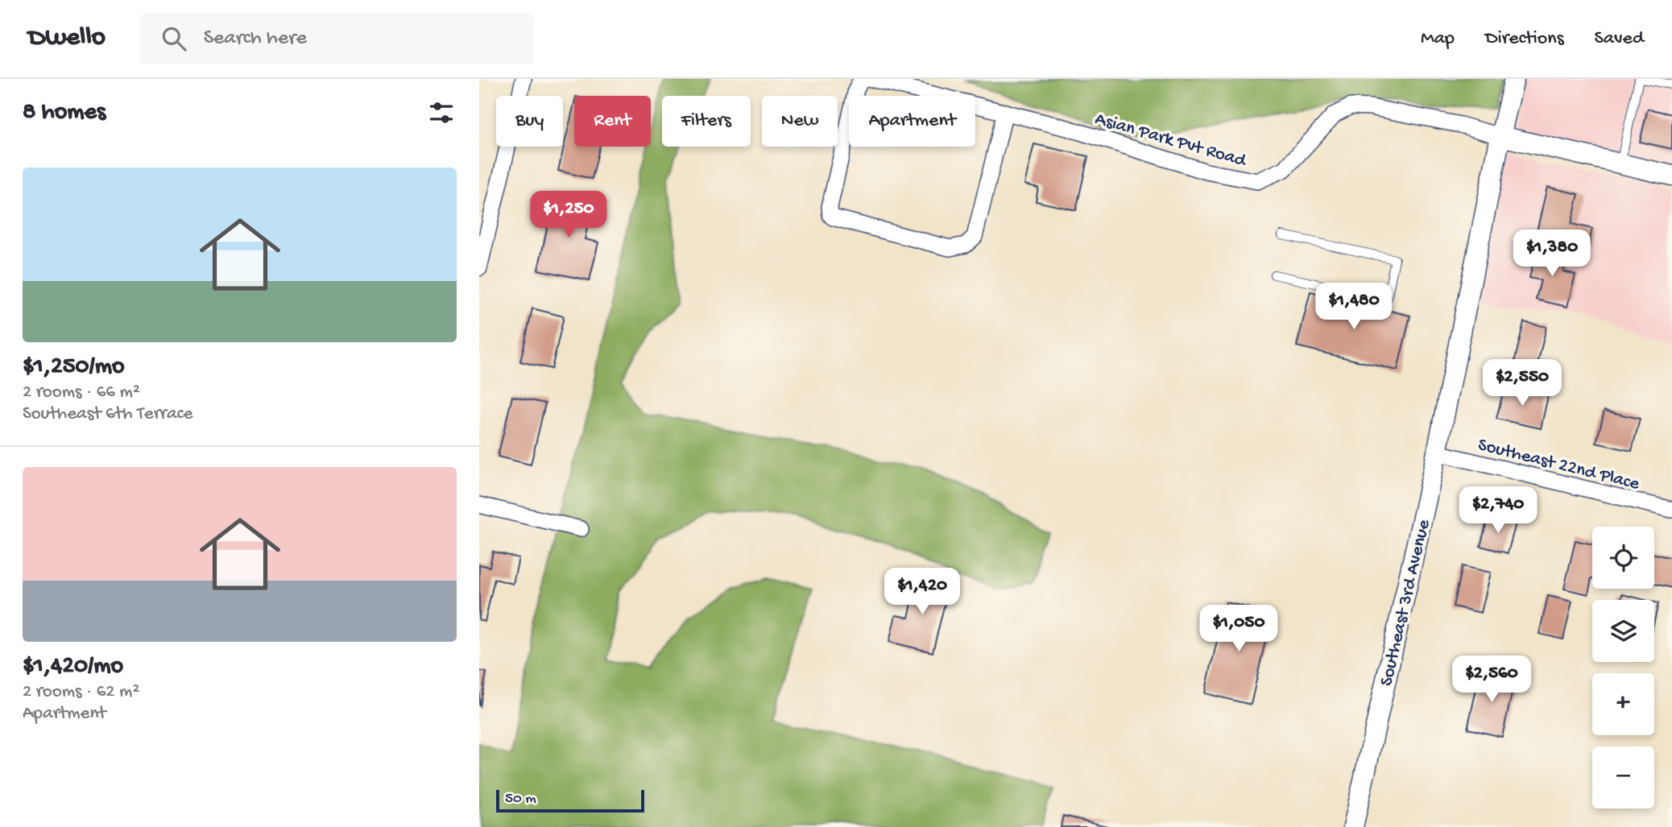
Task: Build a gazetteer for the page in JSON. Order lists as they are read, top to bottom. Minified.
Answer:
{"streets":{"street":["Asian Park Pvt Road","Southeast 22nd Place","Southeast 3rd Avenue"]},"crossings":[["Asian Park Pvt Road","Southeast 3rd Avenue"],["Southeast 22nd Place","Southeast 3rd Avenue"]],"scale_bar":"50 m","page":{"header":"Dwello","search":"Search here","nav":["Map","Directions","Saved"],"heading":"8 homes","chip":["Buy","Rent","Filters","New","Apartment"],"list":[{"name":"$1,250/mo","note":"2 rooms · 66 m² · Southeast 6th Terrace"},{"name":"$1,420/mo","note":"2 rooms · 62 m² · Apartment"}],"price":["$1,250","$1,380","$1,480","$2,550","$2,740","$1,420","$1,050","$2,560"],"map_buttons":["+","−"],"scale":"50 m"}}
